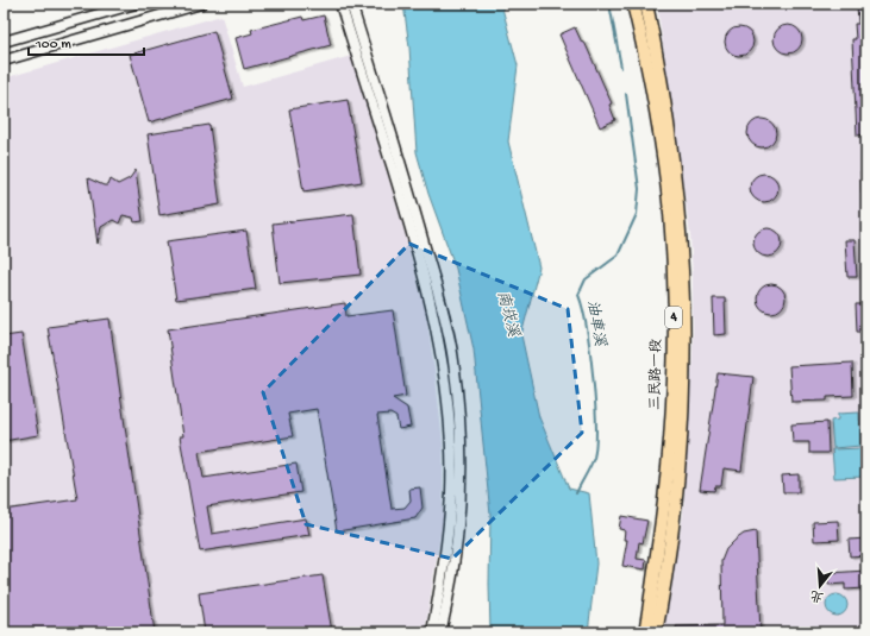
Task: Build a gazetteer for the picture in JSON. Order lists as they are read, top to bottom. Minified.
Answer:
{"streets":{"main road":["4","三民路一段"]},"water":["南崁溪","油車溪"],"scale_bar":"100 m","north":"bottom"}
